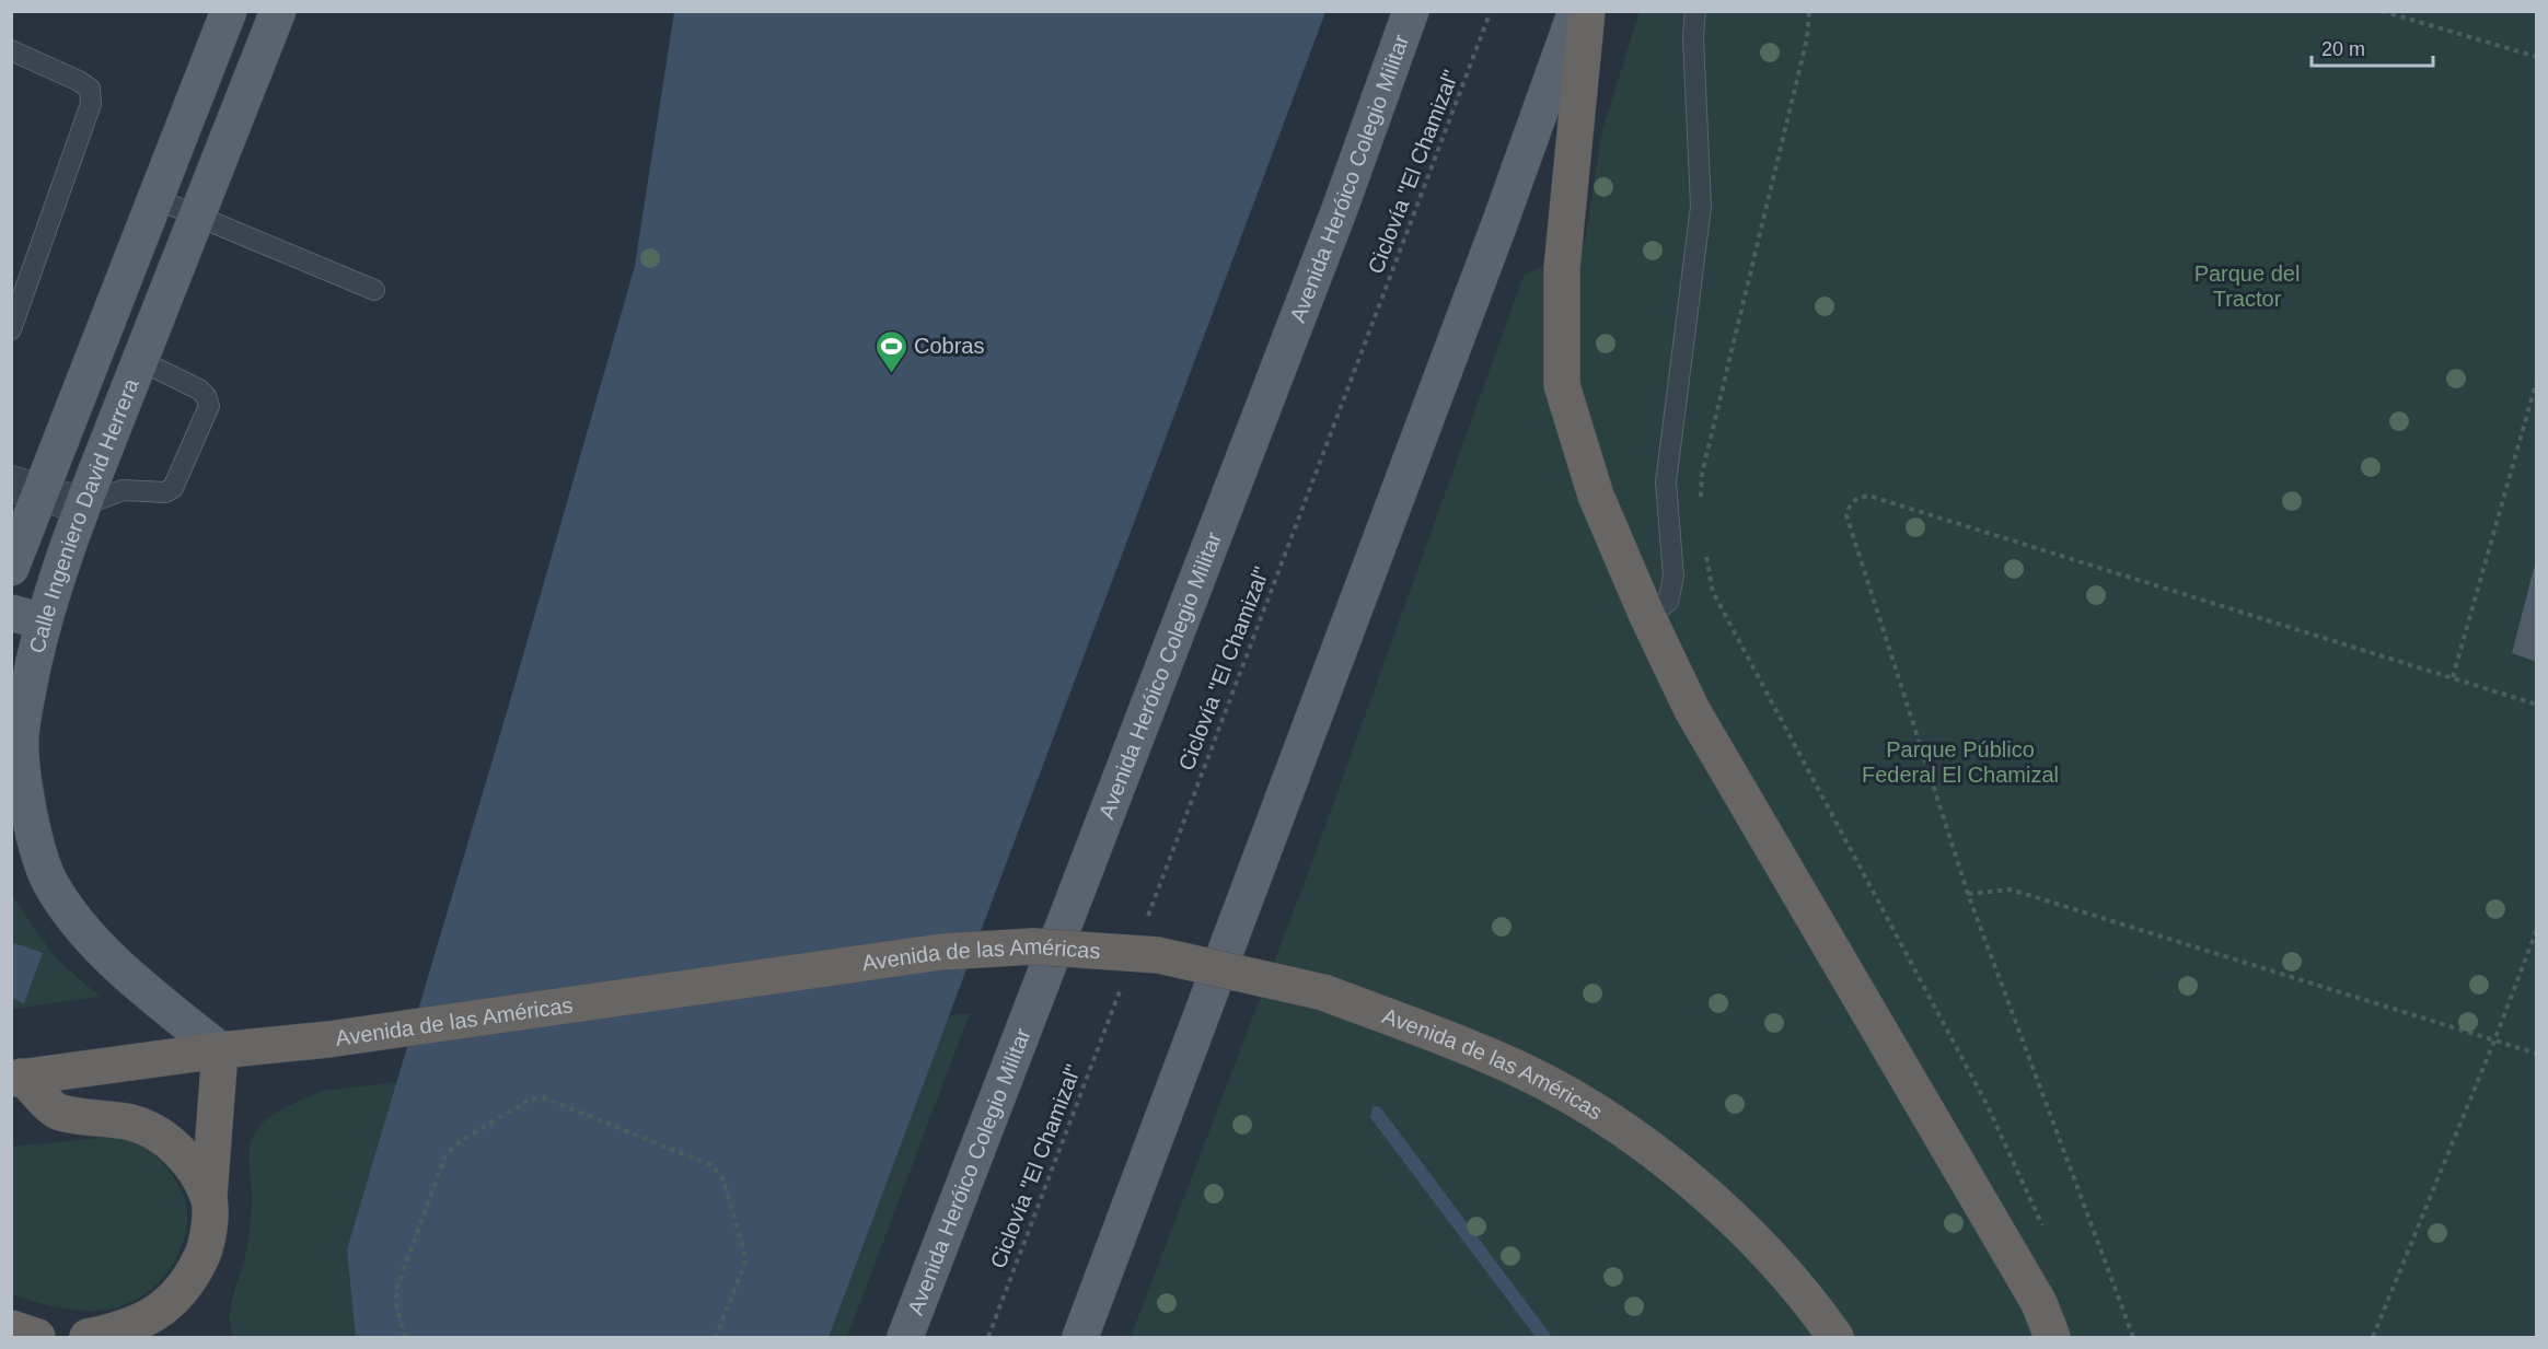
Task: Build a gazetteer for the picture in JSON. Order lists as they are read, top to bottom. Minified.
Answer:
{"streets":{"highway":["Avenida de las Américas"],"main road":["Avenida Heróico Colegio Militar","Calle Ingeniero David Herrera"],"path":["Ciclovía \"El Chamizal\""]},"crossings":[["Calle Ingeniero David Herrera","Avenida de las Américas"]],"parks":["Parque del Tractor","Parque Público Federal El Chamizal"],"places":{"sports":["Cobras"]},"scale_bar":"20 m"}
